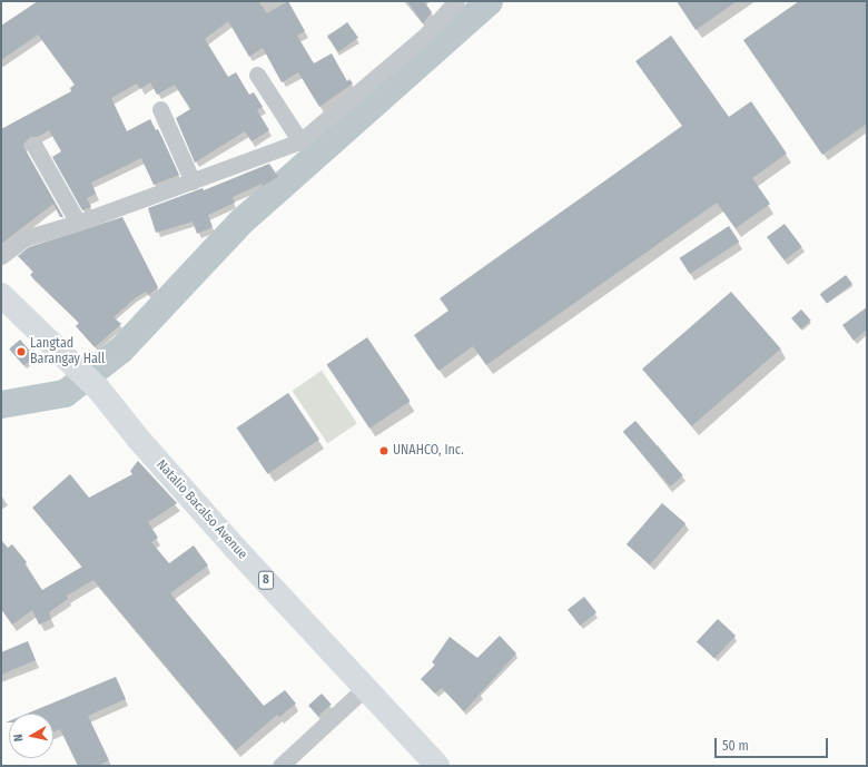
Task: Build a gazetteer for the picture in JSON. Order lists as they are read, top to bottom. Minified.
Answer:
{"streets":{"highway":["Natalio Bacalso Avenue","8"]},"places":["Langtad Barangay Hall","UNAHCO, Inc."],"scale_bar":"50 m","north":"left"}
